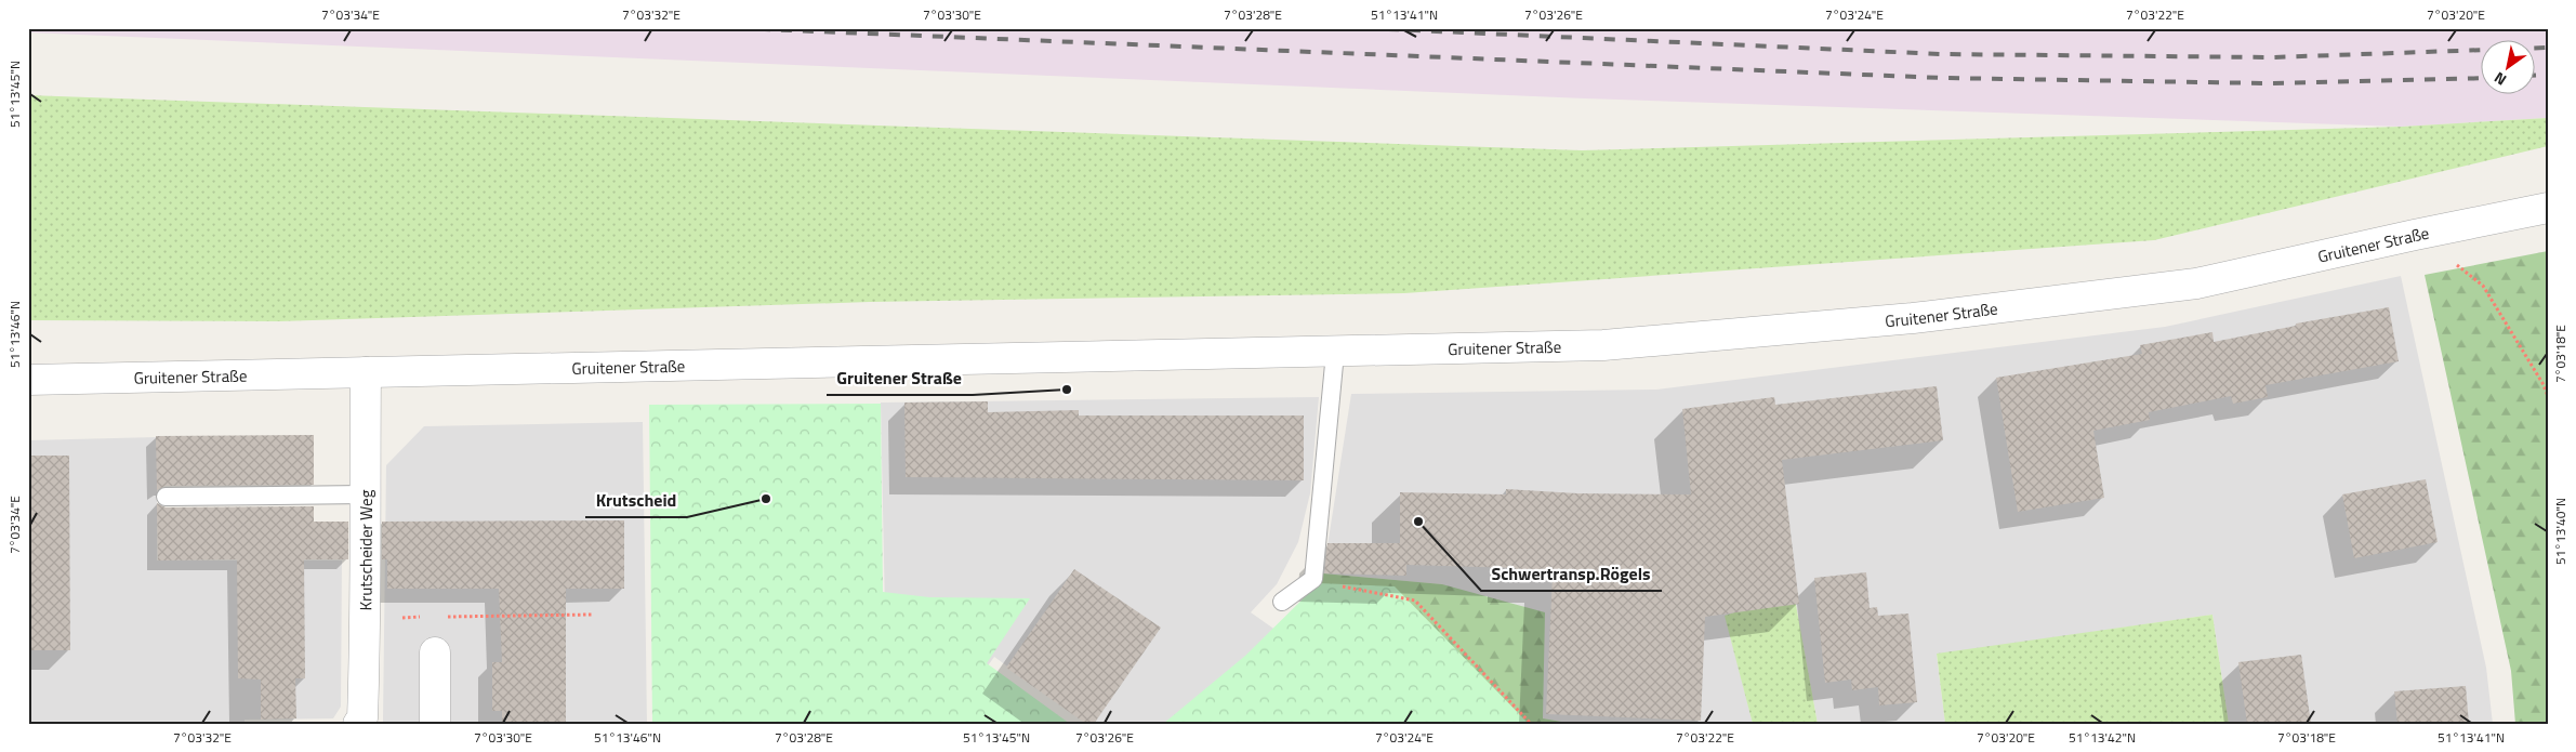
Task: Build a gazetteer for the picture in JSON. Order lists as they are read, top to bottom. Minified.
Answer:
{"streets":{"street":["Gruitener Straße","Krutscheider Weg"]},"crossings":[["Gruitener Straße","Krutscheider Weg"]],"places":["Gruitener Straße","Krutscheid","Schwertransp.Rögels"],"north":"bottom left","coordinates":["7°03'34\"E","7°03'32\"E","7°03'30\"E","7°03'28\"E","51°13'41\"N","7°03'26\"E","7°03'24\"E","7°03'22\"E","7°03'20\"E","51°13'45\"N","51°13'46\"N","7°03'18\"E","51°13'40\"N","51°13'42\"N"]}
